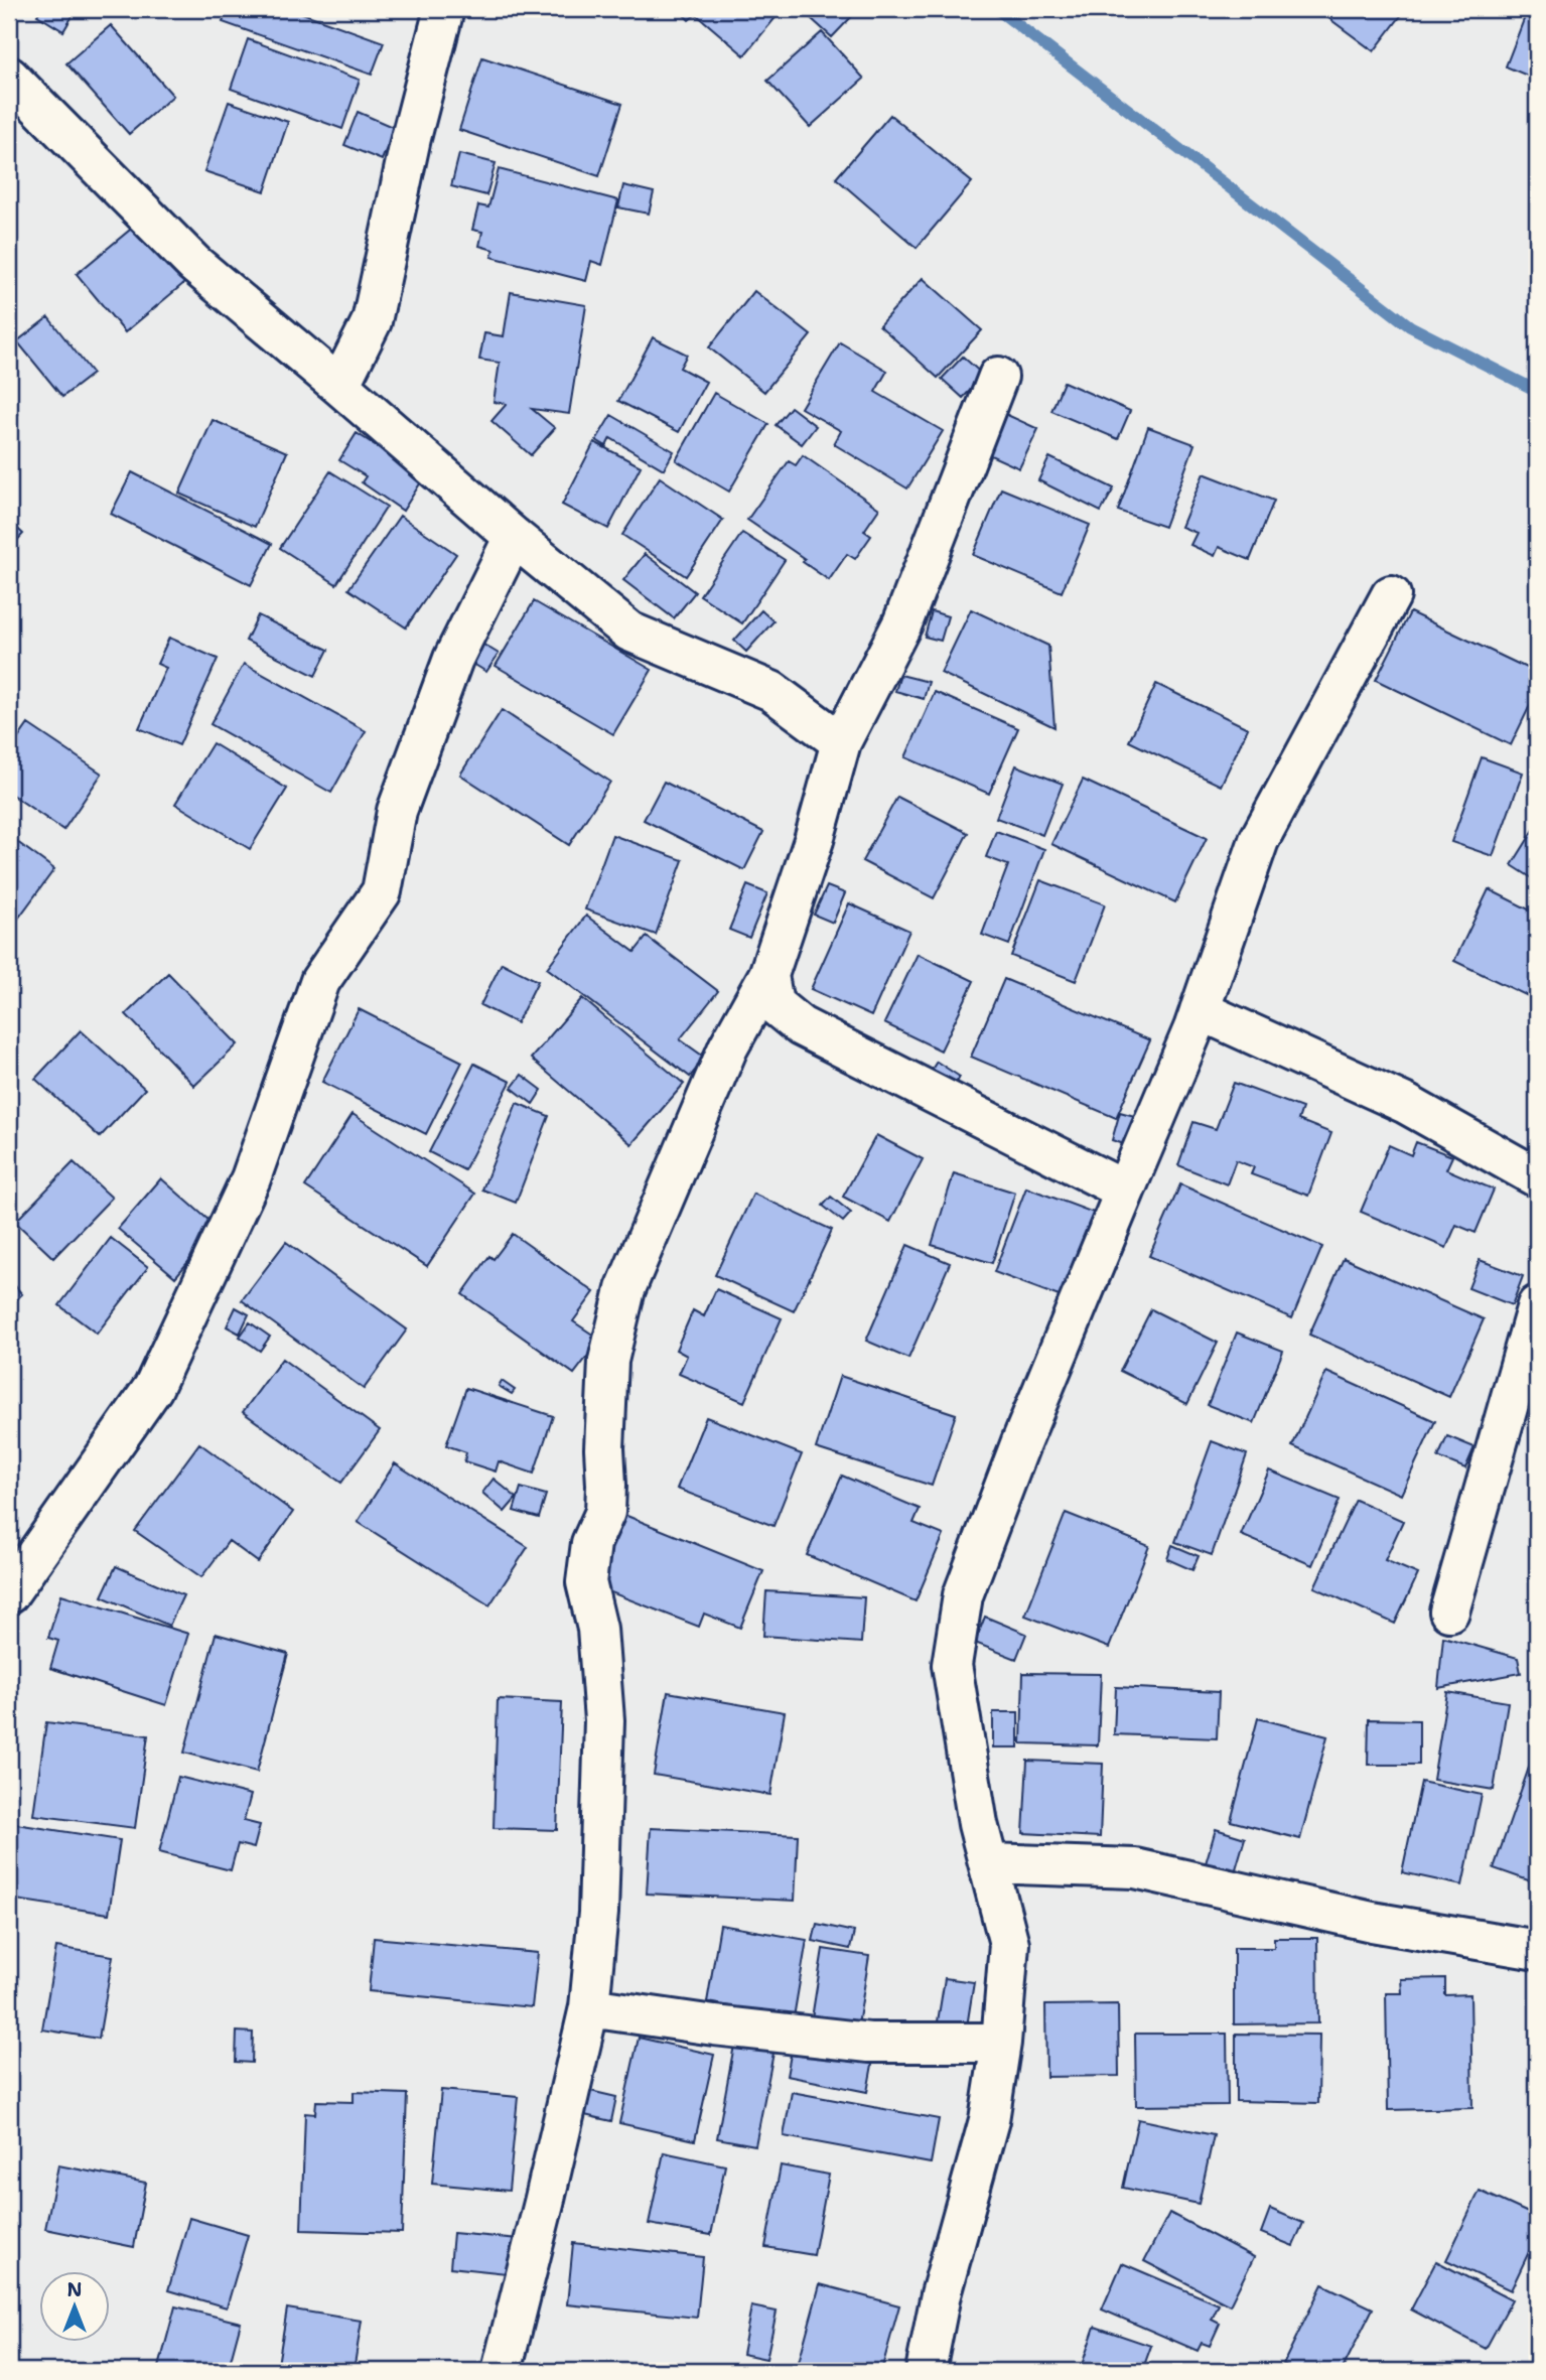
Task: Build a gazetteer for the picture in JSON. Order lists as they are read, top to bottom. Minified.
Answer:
{"north":"top"}
